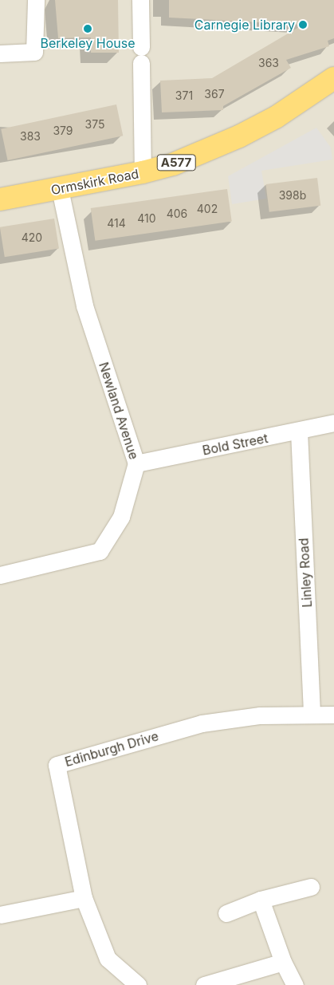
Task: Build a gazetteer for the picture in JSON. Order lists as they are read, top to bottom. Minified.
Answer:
{"streets":{"highway":["A577","Ormskirk Road"],"street":["Newland Avenue","Bold Street","Linley Road","Edinburgh Drive"]},"crossings":[["Ormskirk Road","Newland Avenue"],["Newland Avenue","Bold Street"],["Bold Street","Linley Road"],["Linley Road","Edinburgh Drive"]],"places":["Carnegie Library","Berkeley House"],"house_numbers":["363","367","371","375","379","383","398b","402","406","410","414","420"]}
